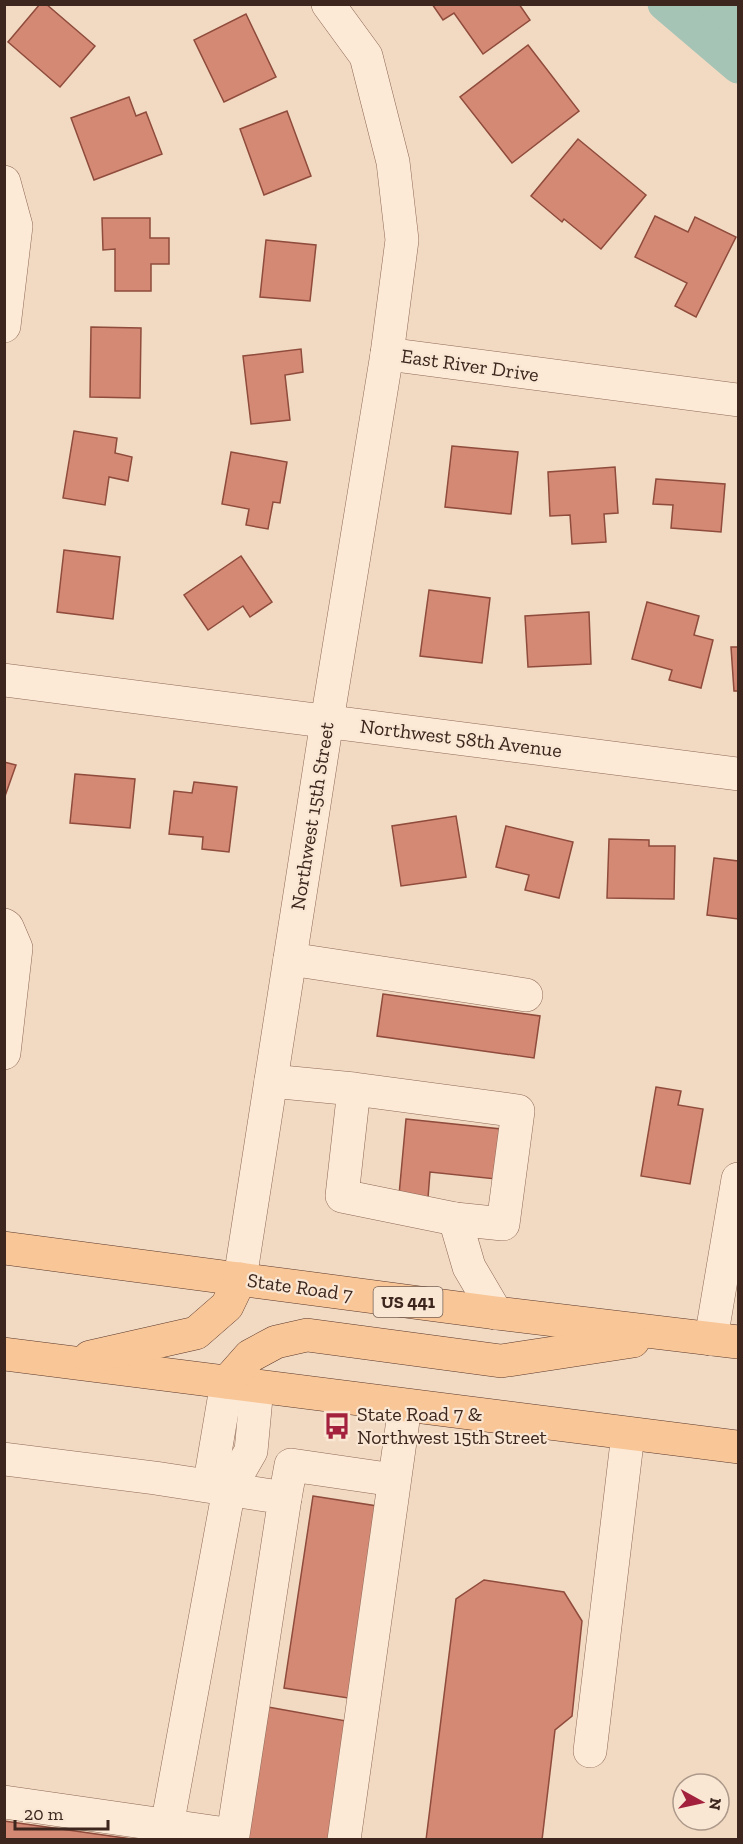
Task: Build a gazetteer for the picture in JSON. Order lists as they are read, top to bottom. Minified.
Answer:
{"streets":{"main road":["State Road 7","US 441"],"street":["East River Drive","Northwest 58th Avenue","Northwest 15th Street"]},"crossings":[["East River Drive","Northwest 15th Street"],["Northwest 58th Avenue","Northwest 15th Street"],["Northwest 15th Street","State Road 7"]],"places":{"bus stop":["State Road 7 & Northwest 15th Street"]},"scale_bar":"20 m","north":"right"}
